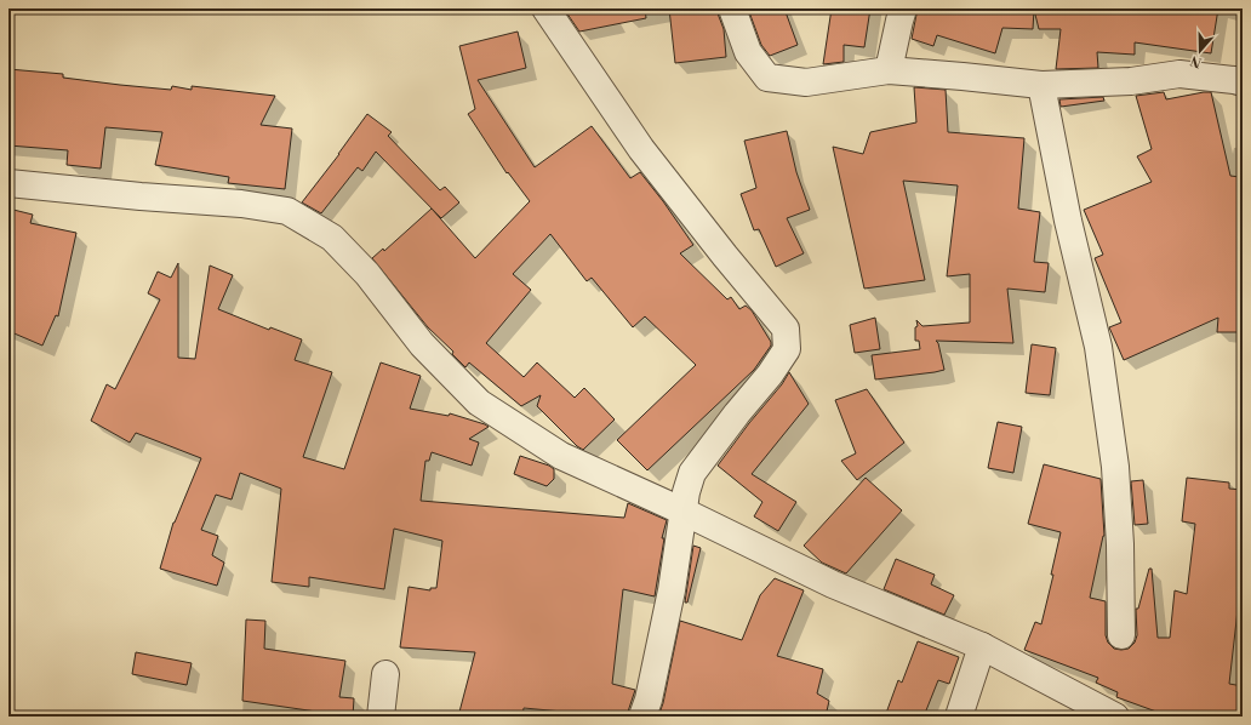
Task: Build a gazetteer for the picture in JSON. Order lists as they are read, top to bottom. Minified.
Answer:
{"north":"bottom"}
